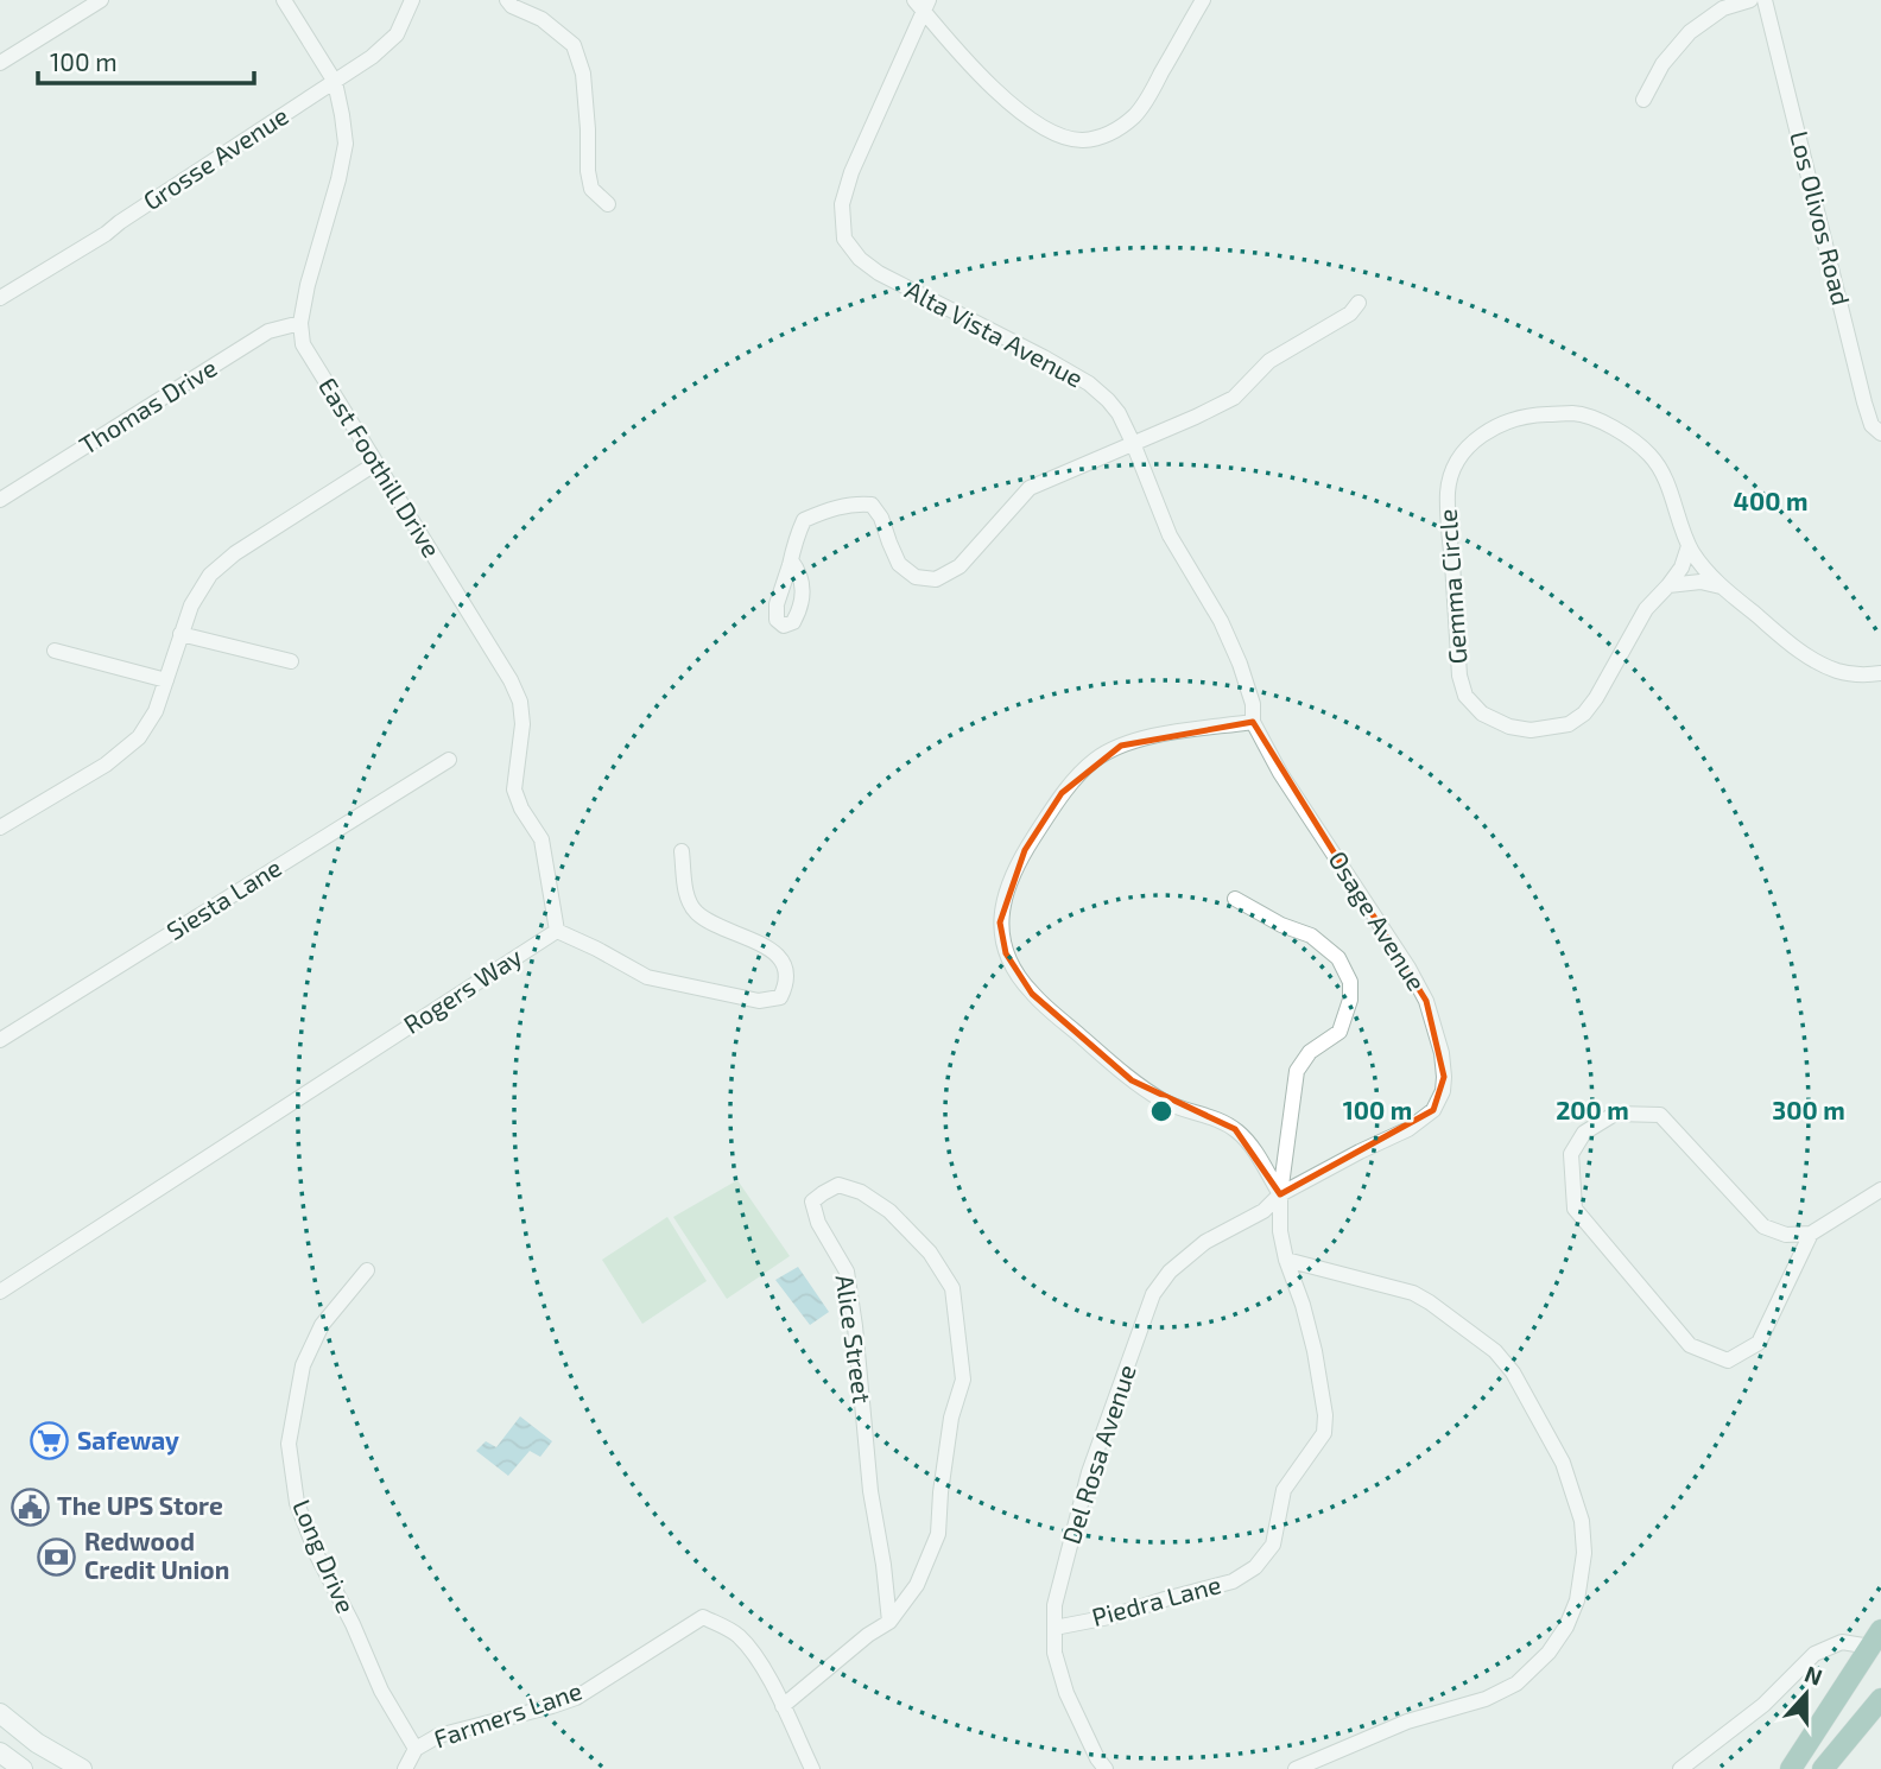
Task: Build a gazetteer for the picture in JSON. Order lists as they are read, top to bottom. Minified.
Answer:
{"streets":{"street":["Grosse Avenue","Los Olivos Road","Alta Vista Avenue","Thomas Drive","East Foothill Drive","Gemma Circle","Siesta Lane","Osage Avenue","Rogers Way","Alice Street","Del Rosa Avenue","Long Drive","Piedra Lane","Farmers Lane"]},"crossings":[["Grosse Avenue","East Foothill Drive"],["Alta Vista Avenue","Osage Avenue"],["Thomas Drive","East Foothill Drive"],["East Foothill Drive","Rogers Way"],["Osage Avenue","Del Rosa Avenue"],["Alice Street","Farmers Lane"],["Del Rosa Avenue","Piedra Lane"],["Long Drive","Farmers Lane"]],"places":{"supermarket":["Safeway"],"public building":["The UPS Store"],"bank":["Redwood Credit Union"]},"scale_bar":"100 m","north":"top","rings":["400 m","100 m","200 m","300 m"]}
